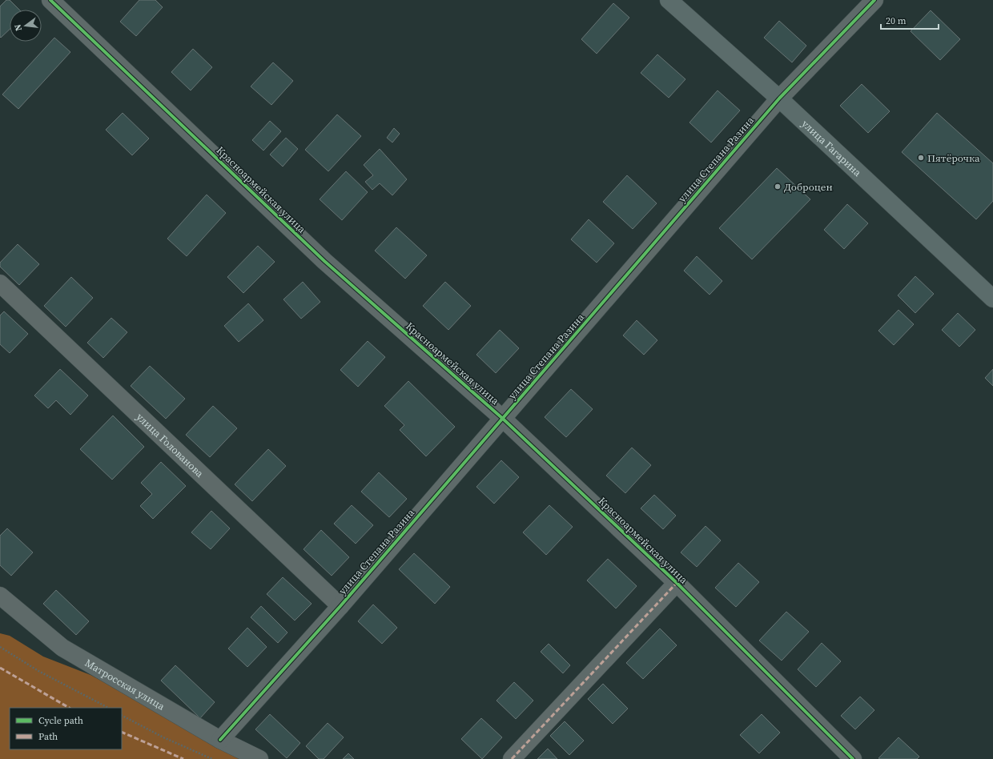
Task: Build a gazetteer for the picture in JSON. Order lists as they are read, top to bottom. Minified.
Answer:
{"streets":{"main road":["улица Гагарина"],"street":["улица Степана Разина","Красноармейская улица","улица Голованова","Матросская улица"]},"crossings":[["улица Гагарина","улица Степана Разина"],["улица Степана Разина","Красноармейская улица"],["улица Степана Разина","улица Голованова"],["улица Степана Разина","Матросская улица"]],"places":["Пятёрочка","Доброцен"],"legend":["Cycle path","Path"],"scale_bar":"20 m","north":"left"}
